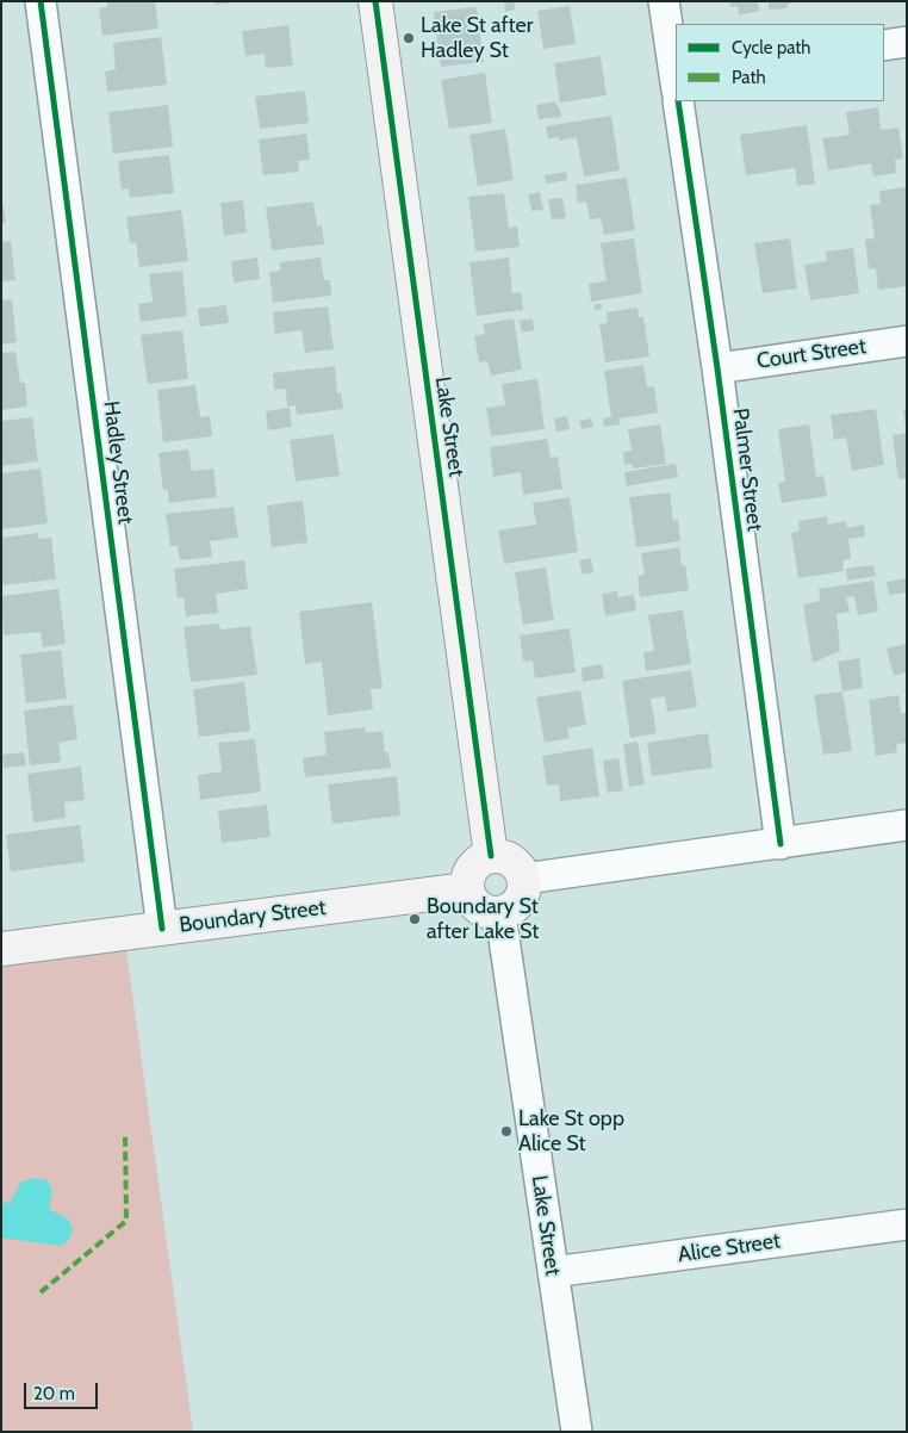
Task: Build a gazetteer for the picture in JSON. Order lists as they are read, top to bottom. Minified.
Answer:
{"streets":{"street":["Court Street","Lake Street","Hadley Street","Palmer Street","Boundary Street","Alice Street"]},"crossings":[["Court Street","Palmer Street"],["Lake Street","Boundary Street"],["Lake Street","Alice Street"],["Hadley Street","Boundary Street"]],"places":["Lake St after Hadley St","Boundary St after Lake St","Lake St opp Alice St"],"legend":["Cycle path","Path"],"scale_bar":"20 m"}
